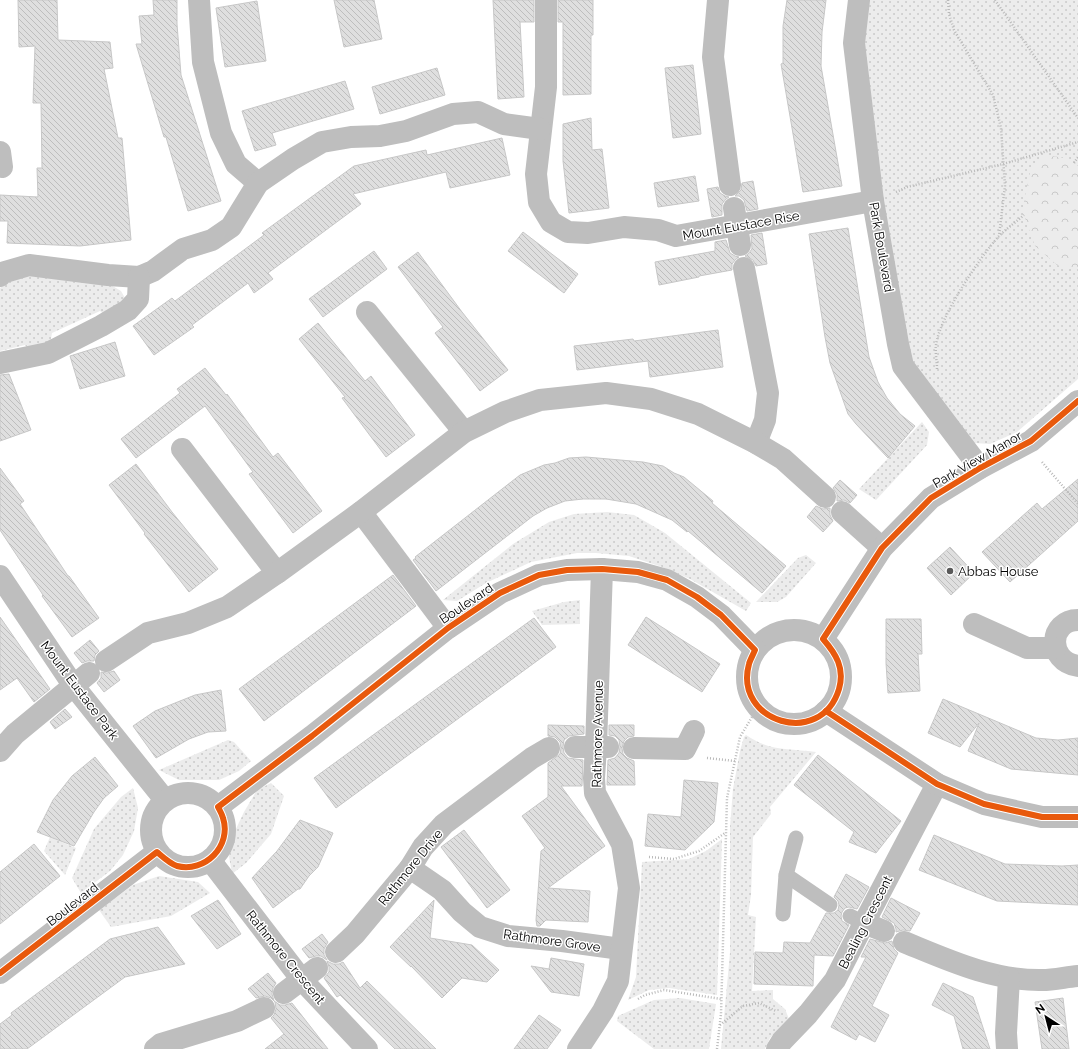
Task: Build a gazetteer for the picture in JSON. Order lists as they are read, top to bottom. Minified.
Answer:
{"streets":{"street":["Mount Eustace Rise","Park Boulevard","Park View Manor","Boulevard","Mount Eustace Park","Rathmore Avenue","Rathmore Drive","Bealing Crescent","Rathmore Grove","Rathmore Crescent"]},"crossings":[["Mount Eustace Rise","Park Boulevard"],["Park Boulevard","Park View Manor"],["Park View Manor","Boulevard"],["Boulevard","Mount Eustace Park"],["Boulevard","Rathmore Avenue"],["Boulevard","Rathmore Crescent"],["Mount Eustace Park","Rathmore Crescent"],["Rathmore Avenue","Rathmore Grove"],["Rathmore Drive","Rathmore Grove"]],"places":["Abbas House"],"north":"top left"}
